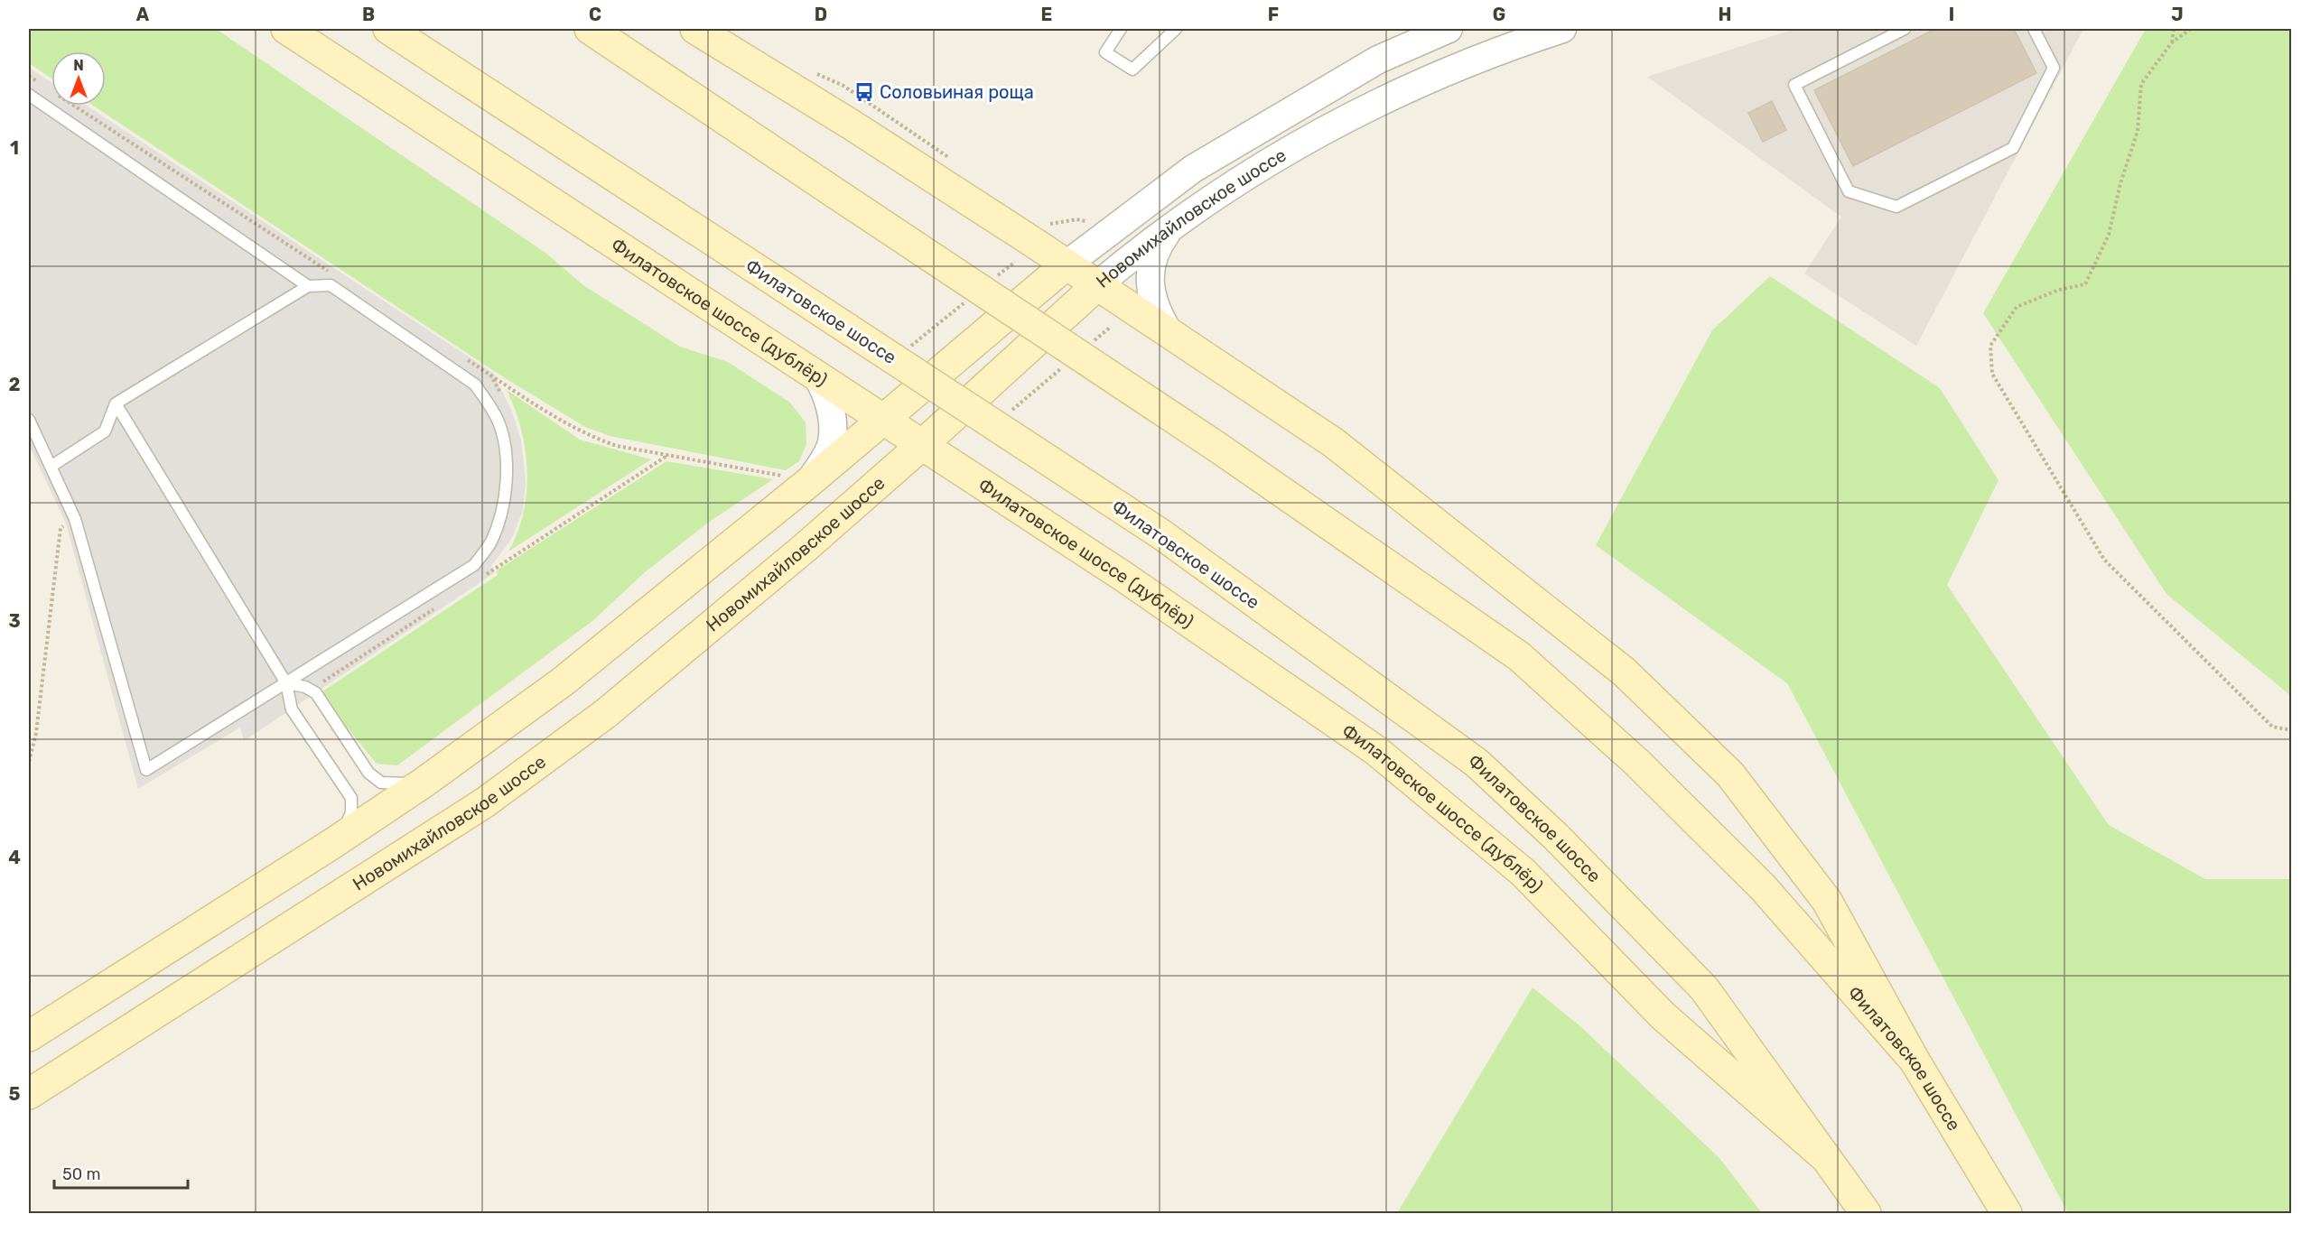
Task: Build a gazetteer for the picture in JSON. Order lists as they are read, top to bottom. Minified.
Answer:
{"streets":{"main road":["Новомихайловское шоссе","Филатовское шоссе (дублёр)","Филатовское шоссе"]},"crossings":[["Новомихайловское шоссе","Филатовское шоссе (дублёр)"],["Филатовское шоссе (дублёр)","Филатовское шоссе"]],"places":{"bus stop":["Соловьиная роща"]},"scale_bar":"50 m","north":"top","grid":{"columns":["A","B","C","D","E","F","G","H","I","J"],"rows":["1","2","3","4","5"]}}
